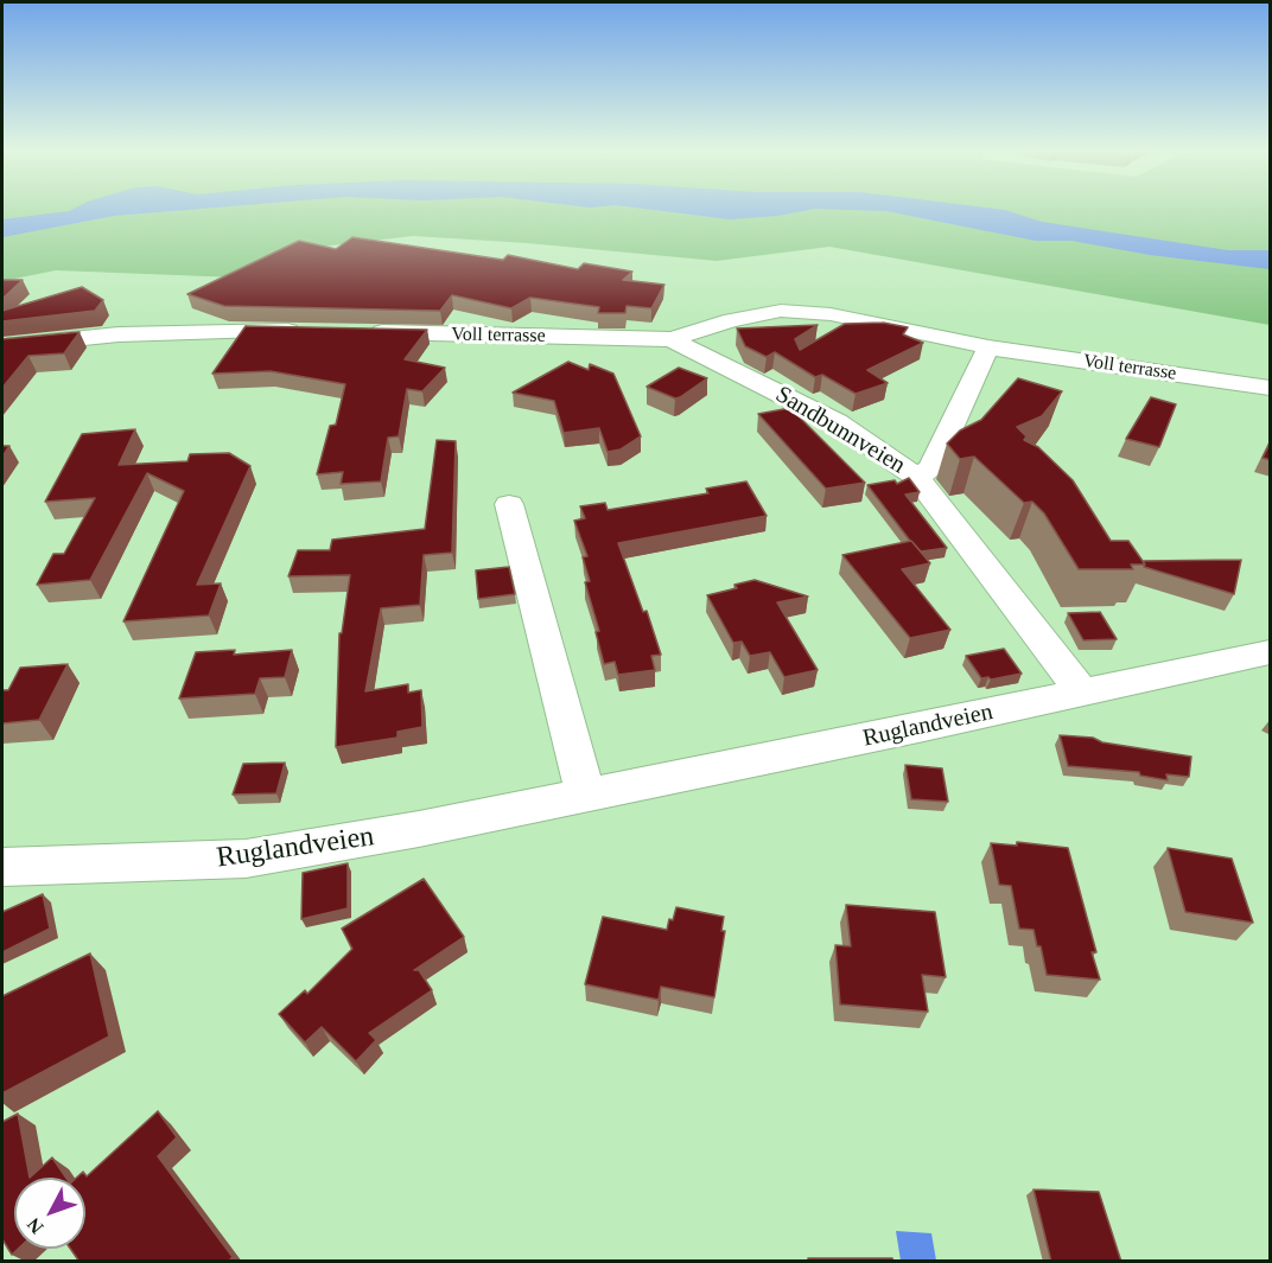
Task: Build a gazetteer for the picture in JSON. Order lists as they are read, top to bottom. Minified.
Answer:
{"streets":{"street":["Voll terrasse","Sandbunnveien","Ruglandveien"]},"crossings":[["Voll terrasse","Sandbunnveien"],["Sandbunnveien","Ruglandveien"]],"north":"bottom left"}
